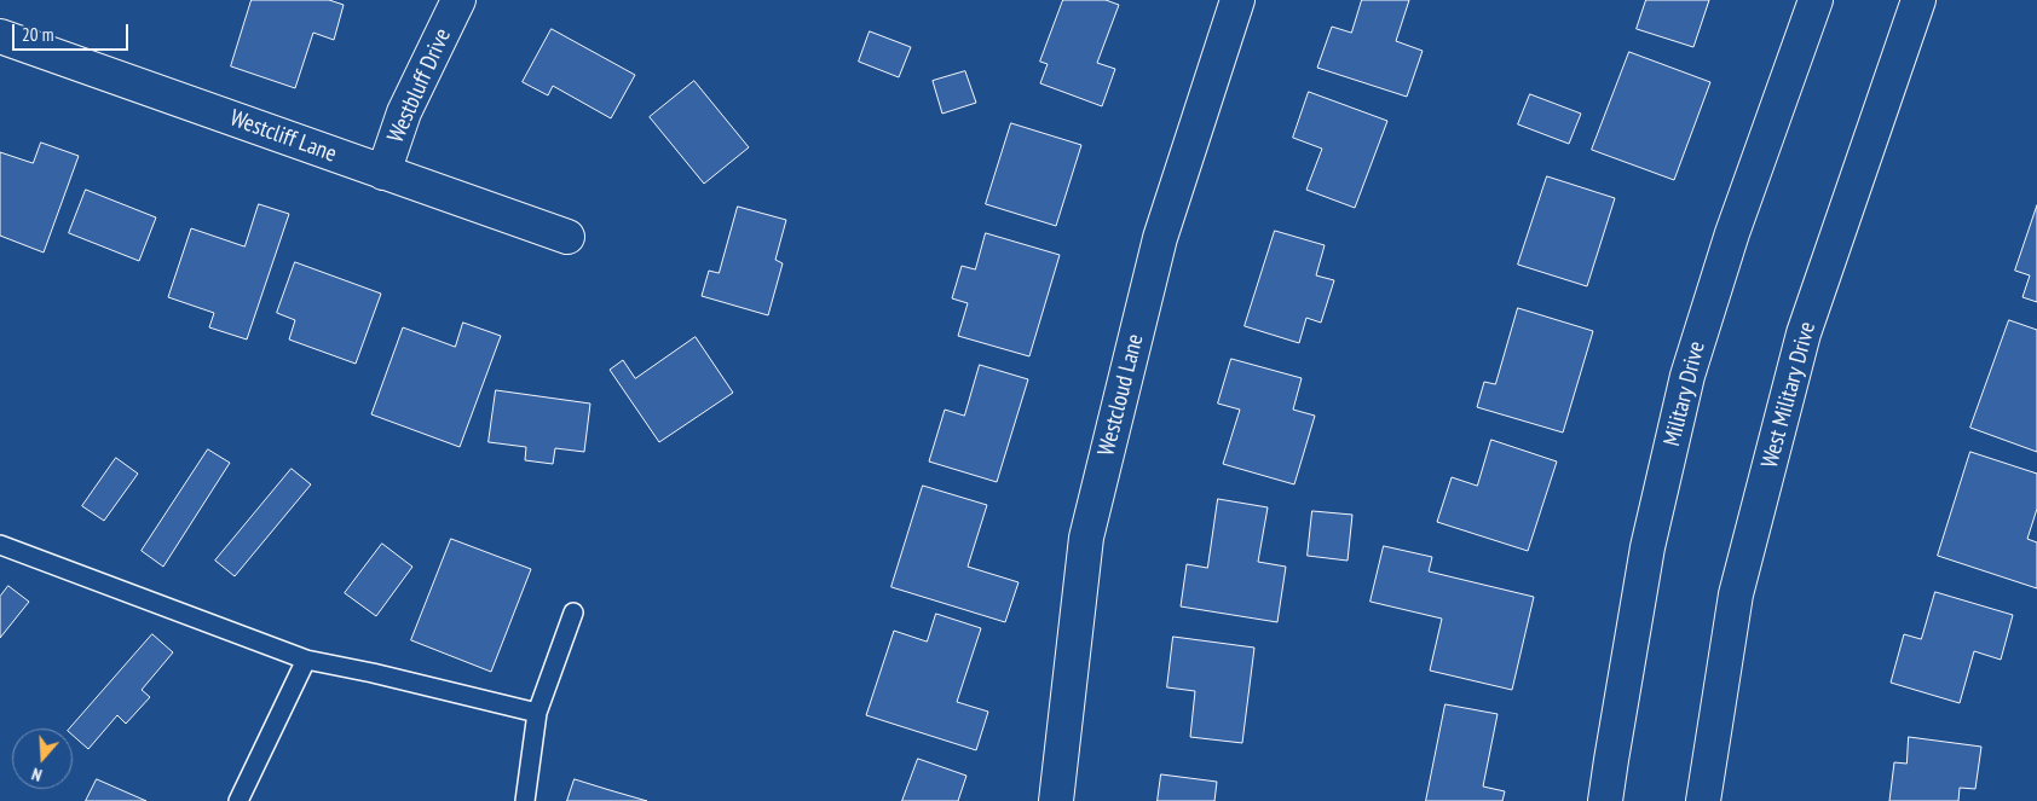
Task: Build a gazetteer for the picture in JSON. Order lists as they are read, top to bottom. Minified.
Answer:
{"streets":{"street":["Westbluff Drive","Westcliff Lane","Military Drive","Westcloud Lane","West Military Drive"]},"crossings":[["Westbluff Drive","Westcliff Lane"]],"scale_bar":"20 m","north":"bottom"}
